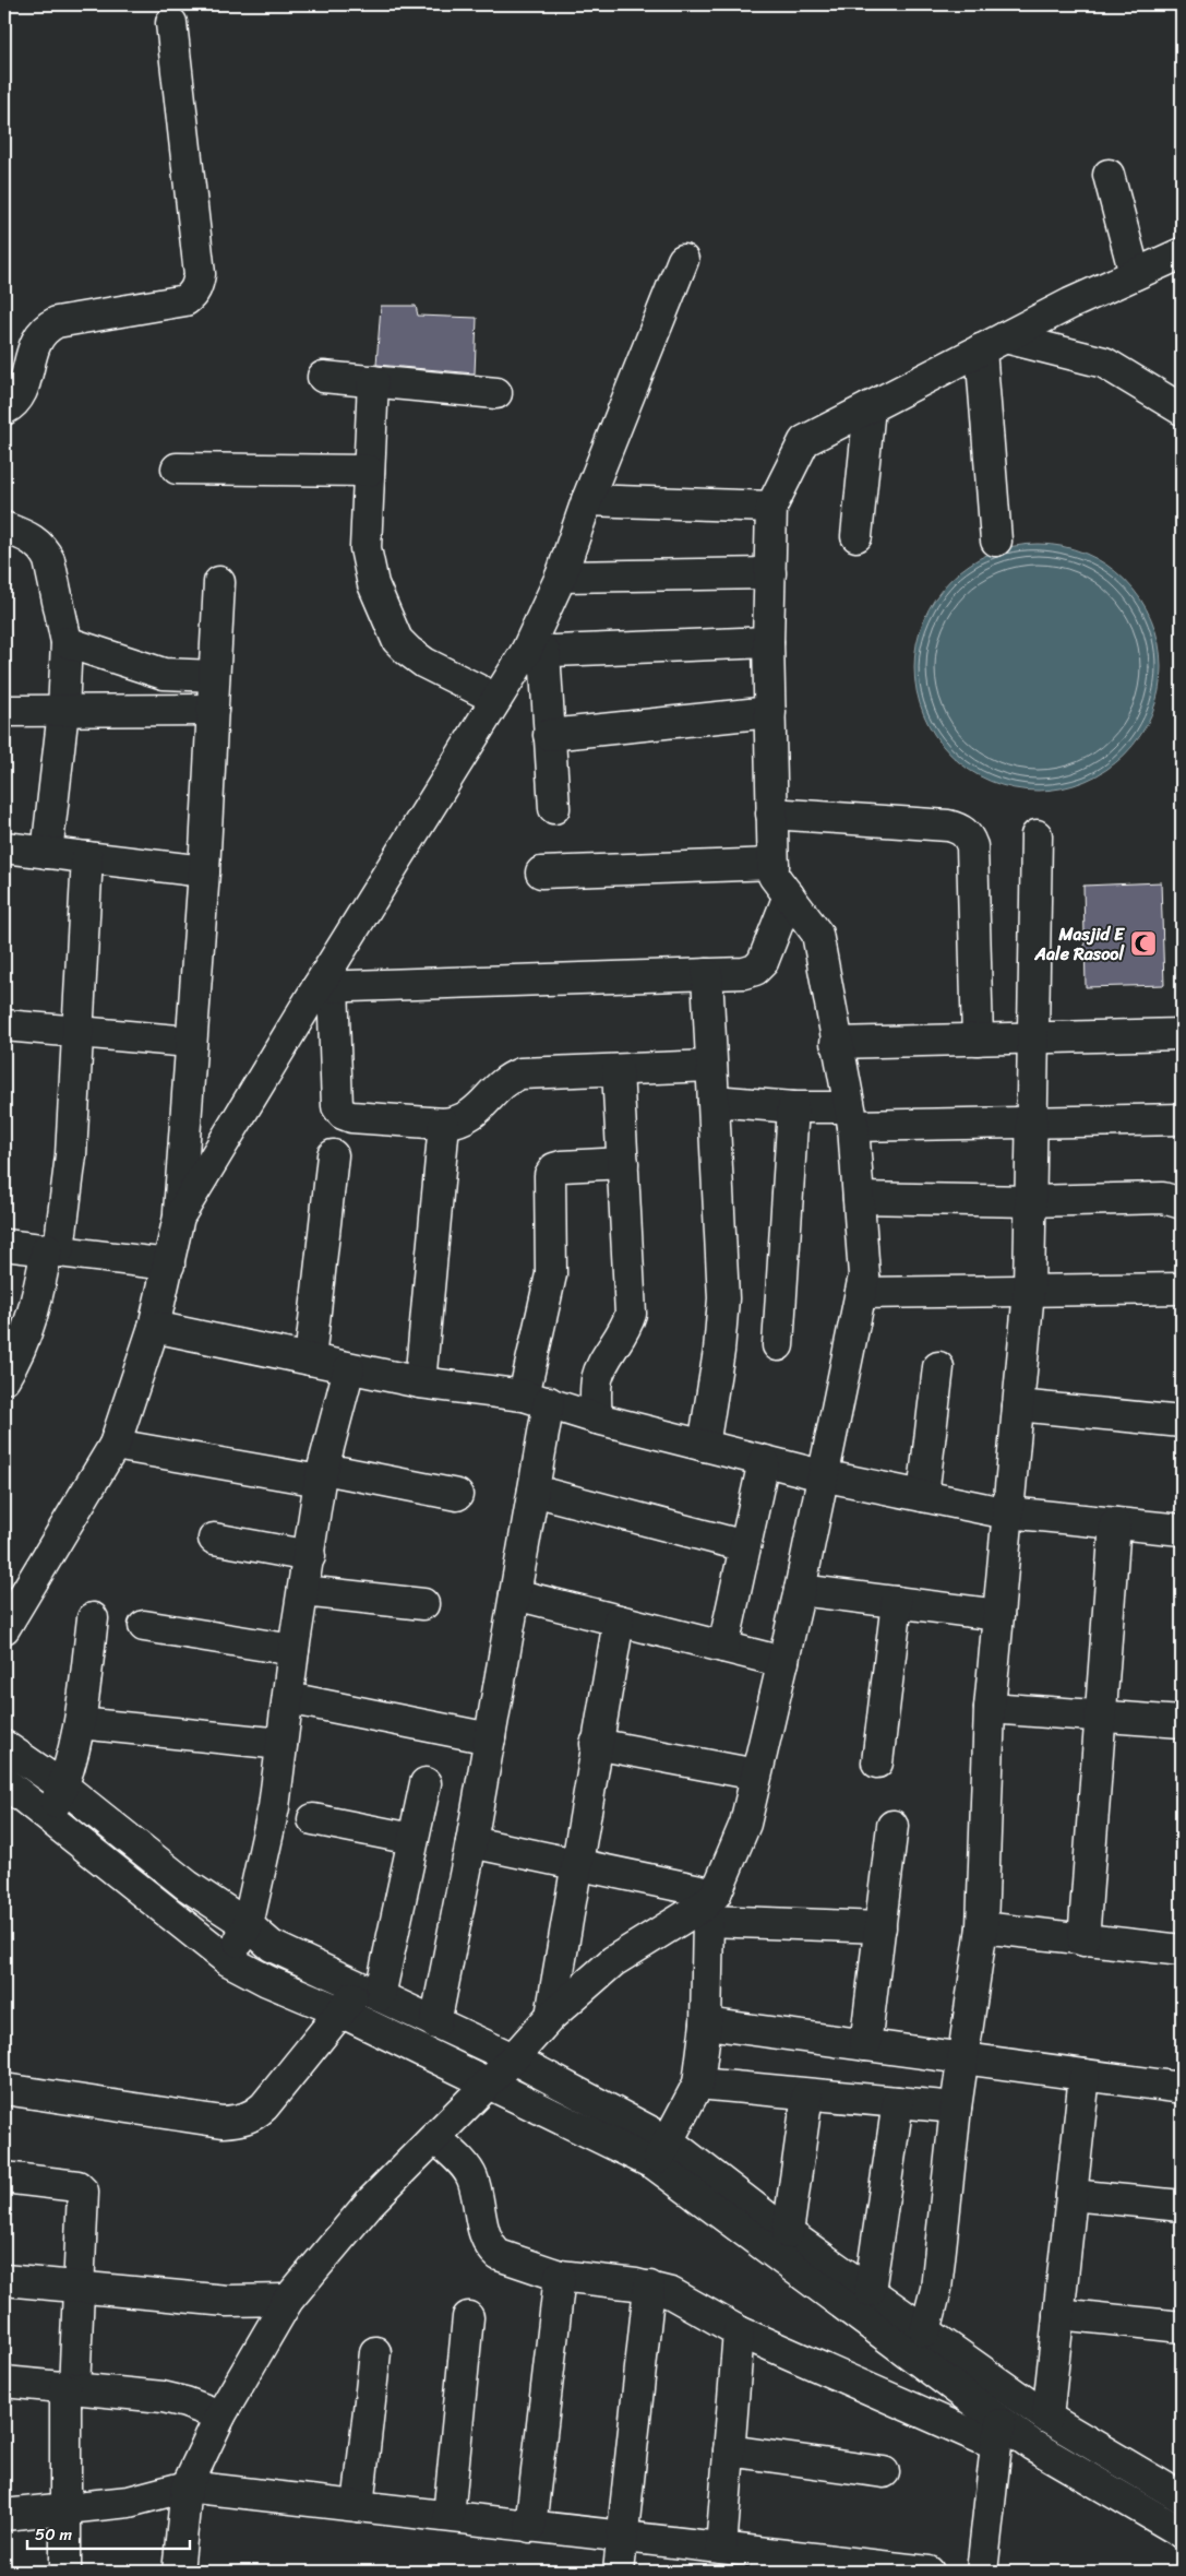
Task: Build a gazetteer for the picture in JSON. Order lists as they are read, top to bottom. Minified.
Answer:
{"places":{"mosque":["Masjid E Aale Rasool"]},"scale_bar":"50 m"}
